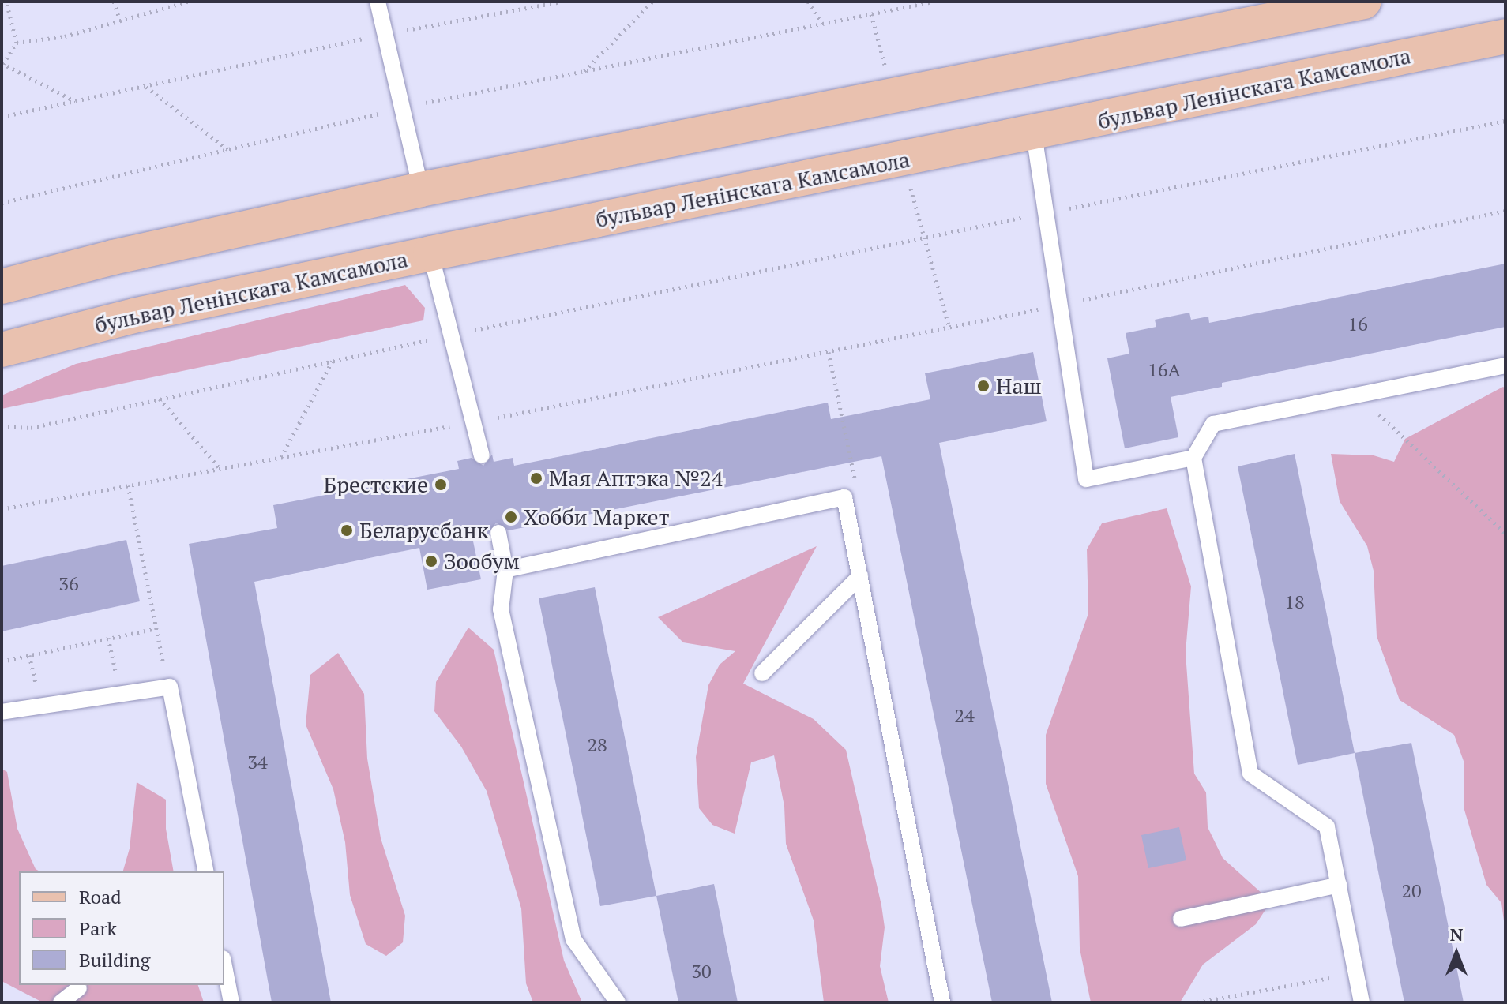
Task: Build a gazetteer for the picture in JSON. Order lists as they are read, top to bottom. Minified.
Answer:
{"streets":{"main road":["бульвар Ленінскага Камсамола"]},"places":["Наш","Мая Аптэка №24","Брестские","Хобби Маркет","Беларусбанк","Зообум"],"house_numbers":["16","16А","36","18","24","28","34","20","30"],"legend":["Road","Park","Building"],"north":"top"}
